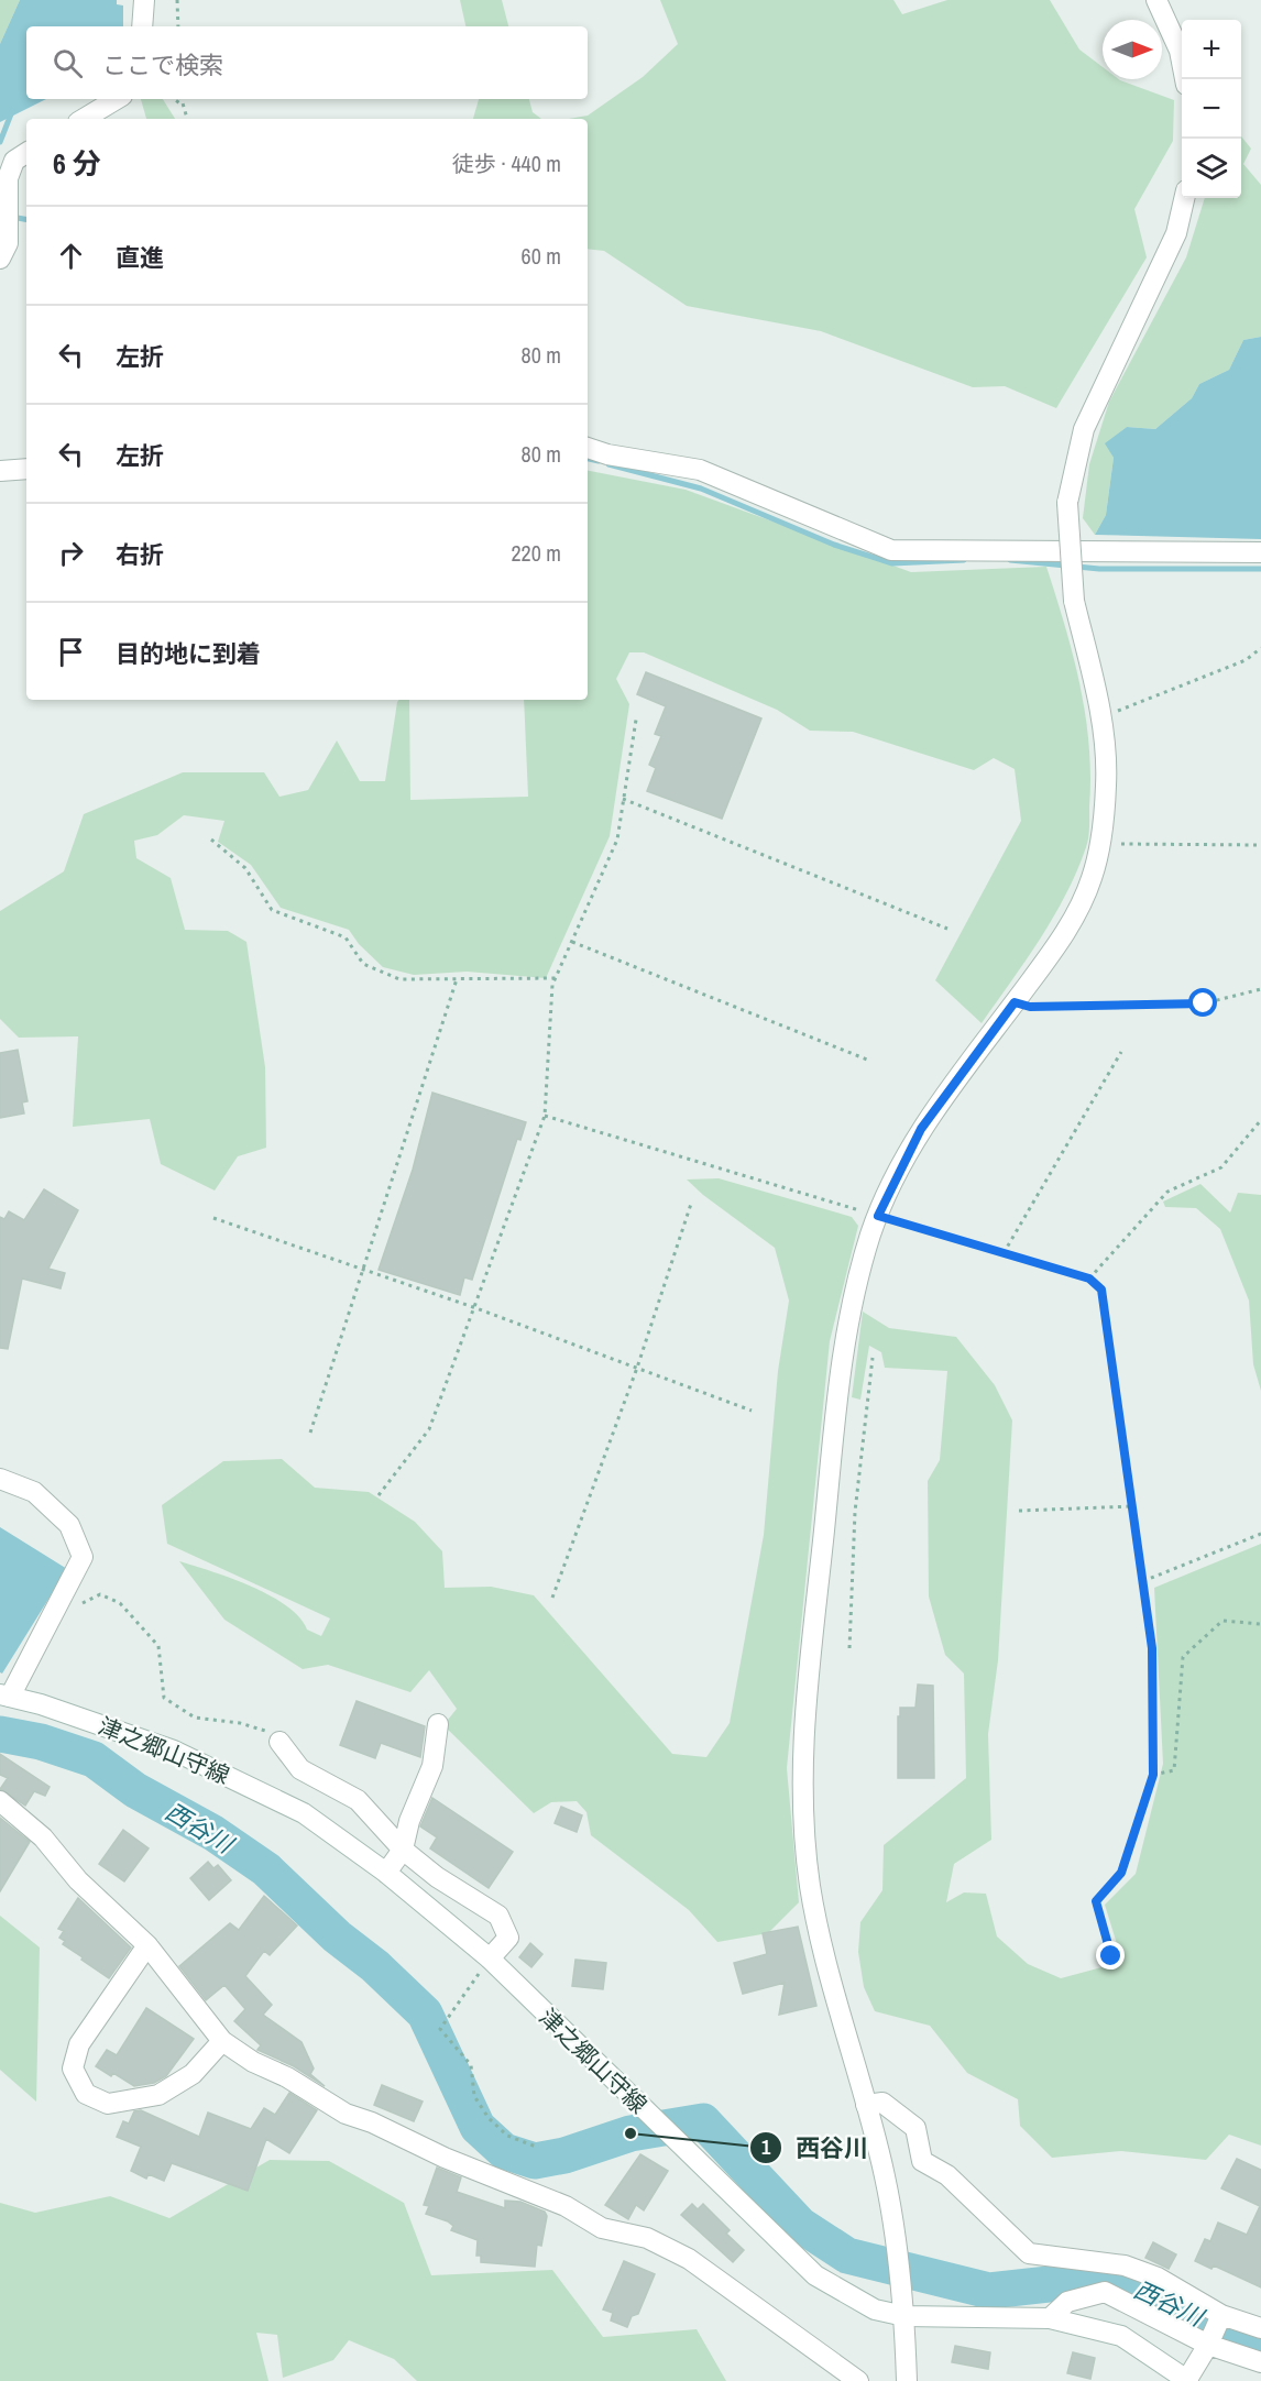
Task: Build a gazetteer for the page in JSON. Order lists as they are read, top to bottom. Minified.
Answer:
{"streets":{"street":["津之郷山守線"]},"water":["西谷川"],"places":["西谷川"],"north":"right","page":{"map_buttons":["+","−"],"search":"ここで検索","heading":["6 分","徒歩 · 440 m"],"list":[["直進","60 m"],["左折","80 m"],["左折","80 m"],["右折","220 m"],"目的地に到着"]}}
